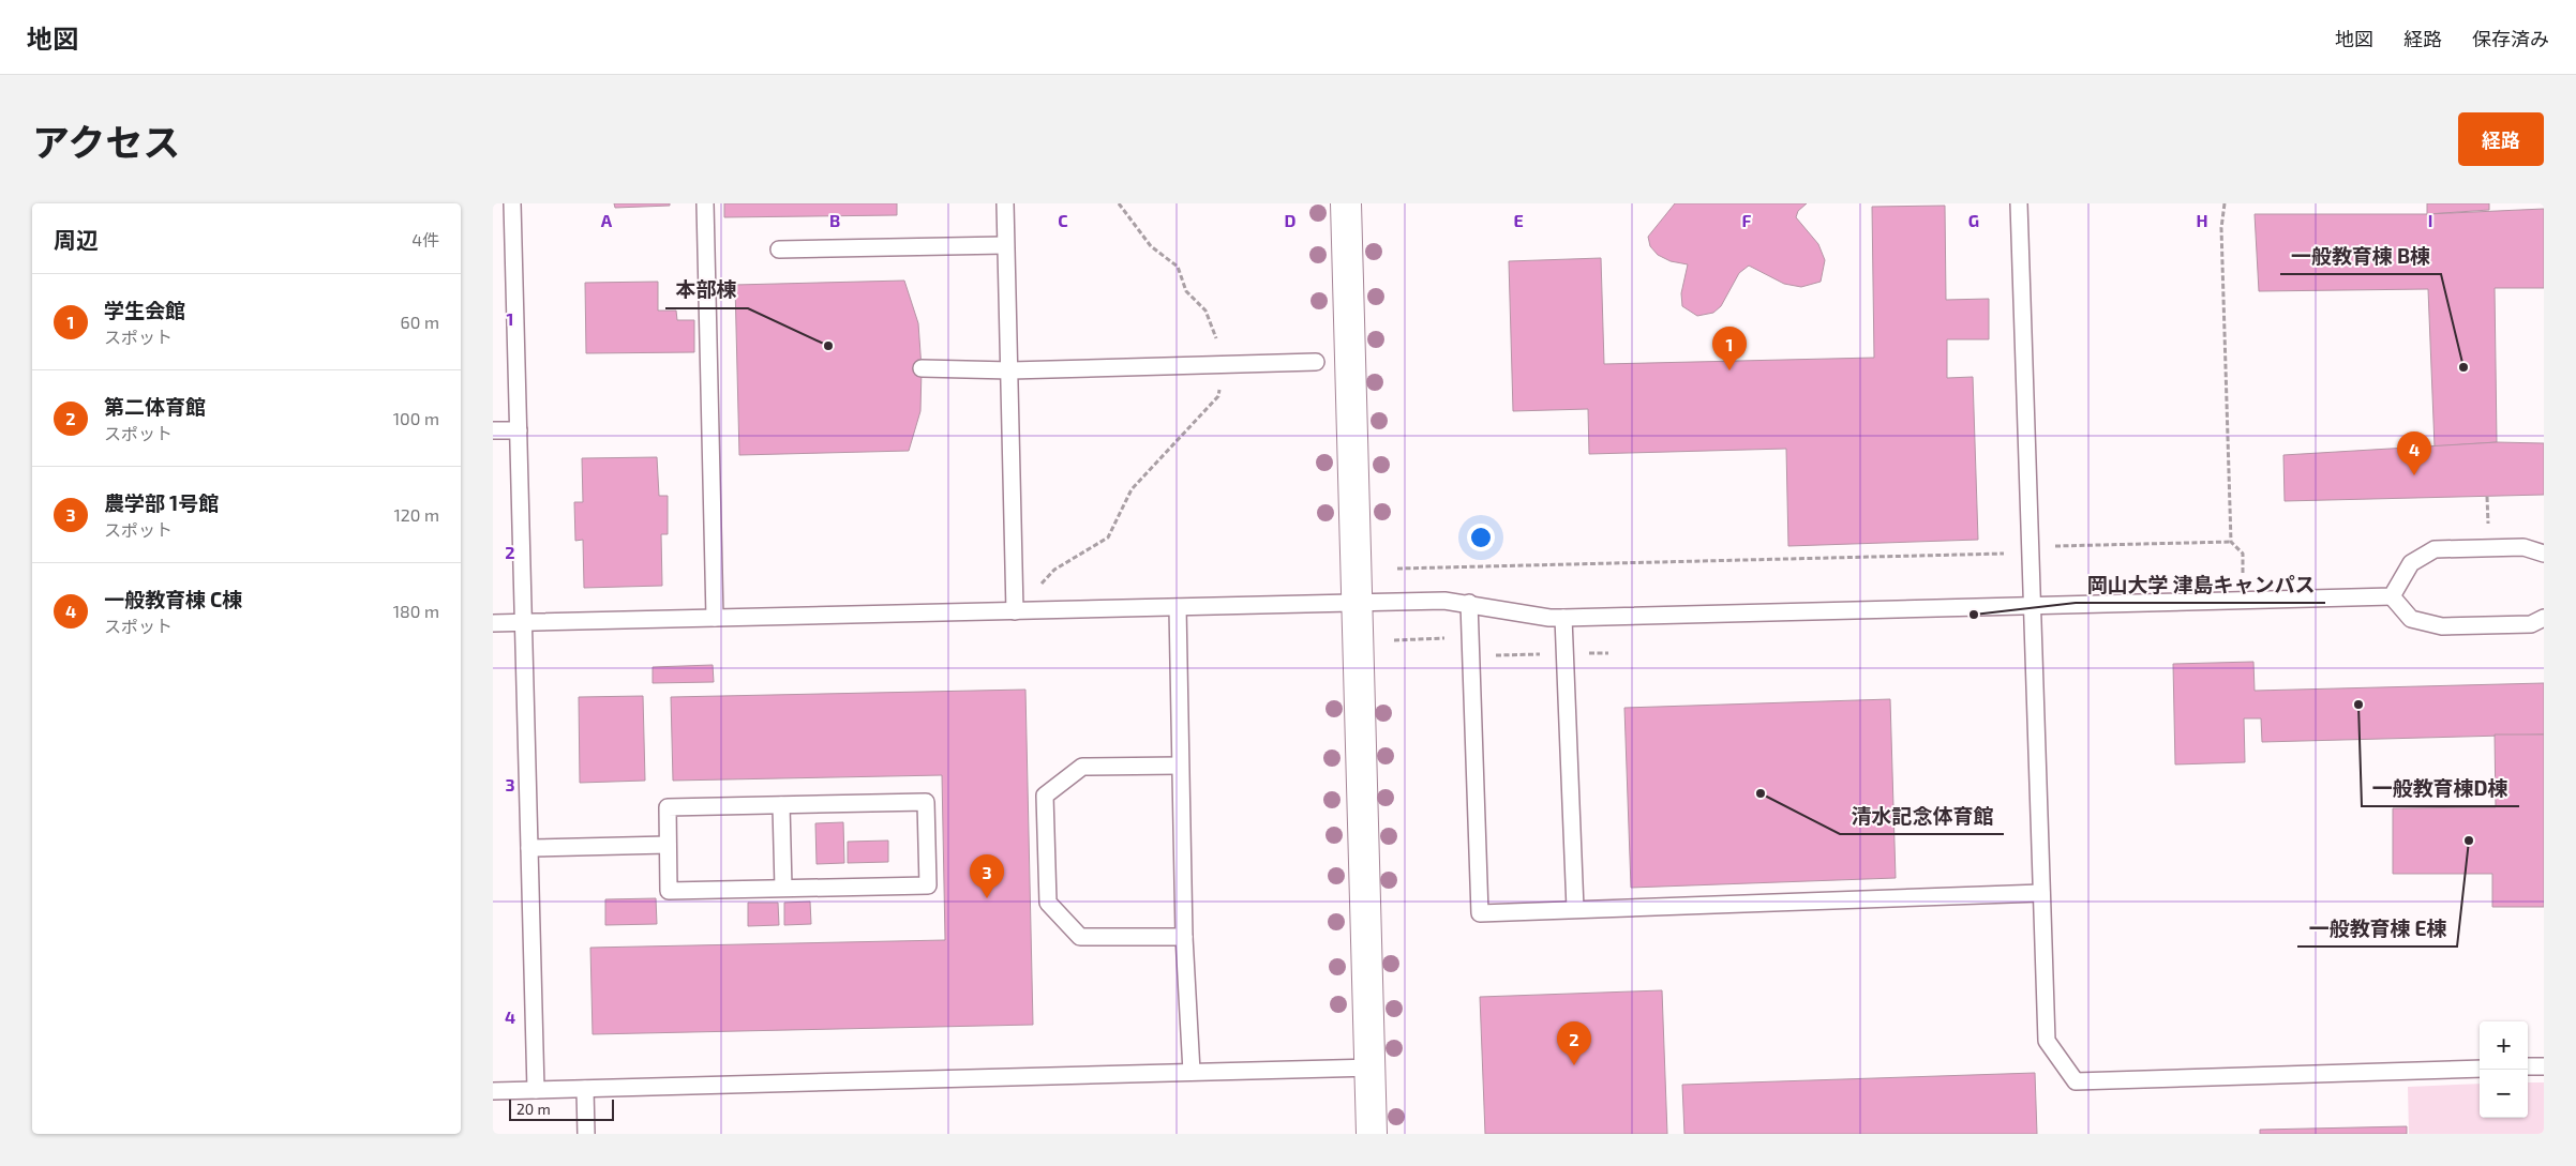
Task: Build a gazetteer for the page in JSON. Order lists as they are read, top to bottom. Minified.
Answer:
{"places":["本部棟","一般教育棟 B棟","岡山大学 津島キャンパス","一般教育棟D棟","清水記念体育館","一般教育棟 E棟"],"scale_bar":"20 m","page":{"header":"地図","nav":["地図","経路","保存済み"],"title":"アクセス","buttons":"経路","heading":["周辺","4件"],"list":[{"mark":"1","name":"学生会館","note":"スポット","value":"60 m"},{"mark":"2","name":"第二体育館","note":"スポット","value":"100 m"},{"mark":"3","name":"農学部 1号館","note":"スポット","value":"120 m"},{"mark":"4","name":"一般教育棟 C棟","note":"スポット","value":"180 m"}],"pins":["1","4","3","2"],"map_buttons":["+","−"],"scale":"20 m"},"grid":{"columns":["A","B","C","D","E","F","G","H","I"],"rows":["1","2","3","4"]}}
